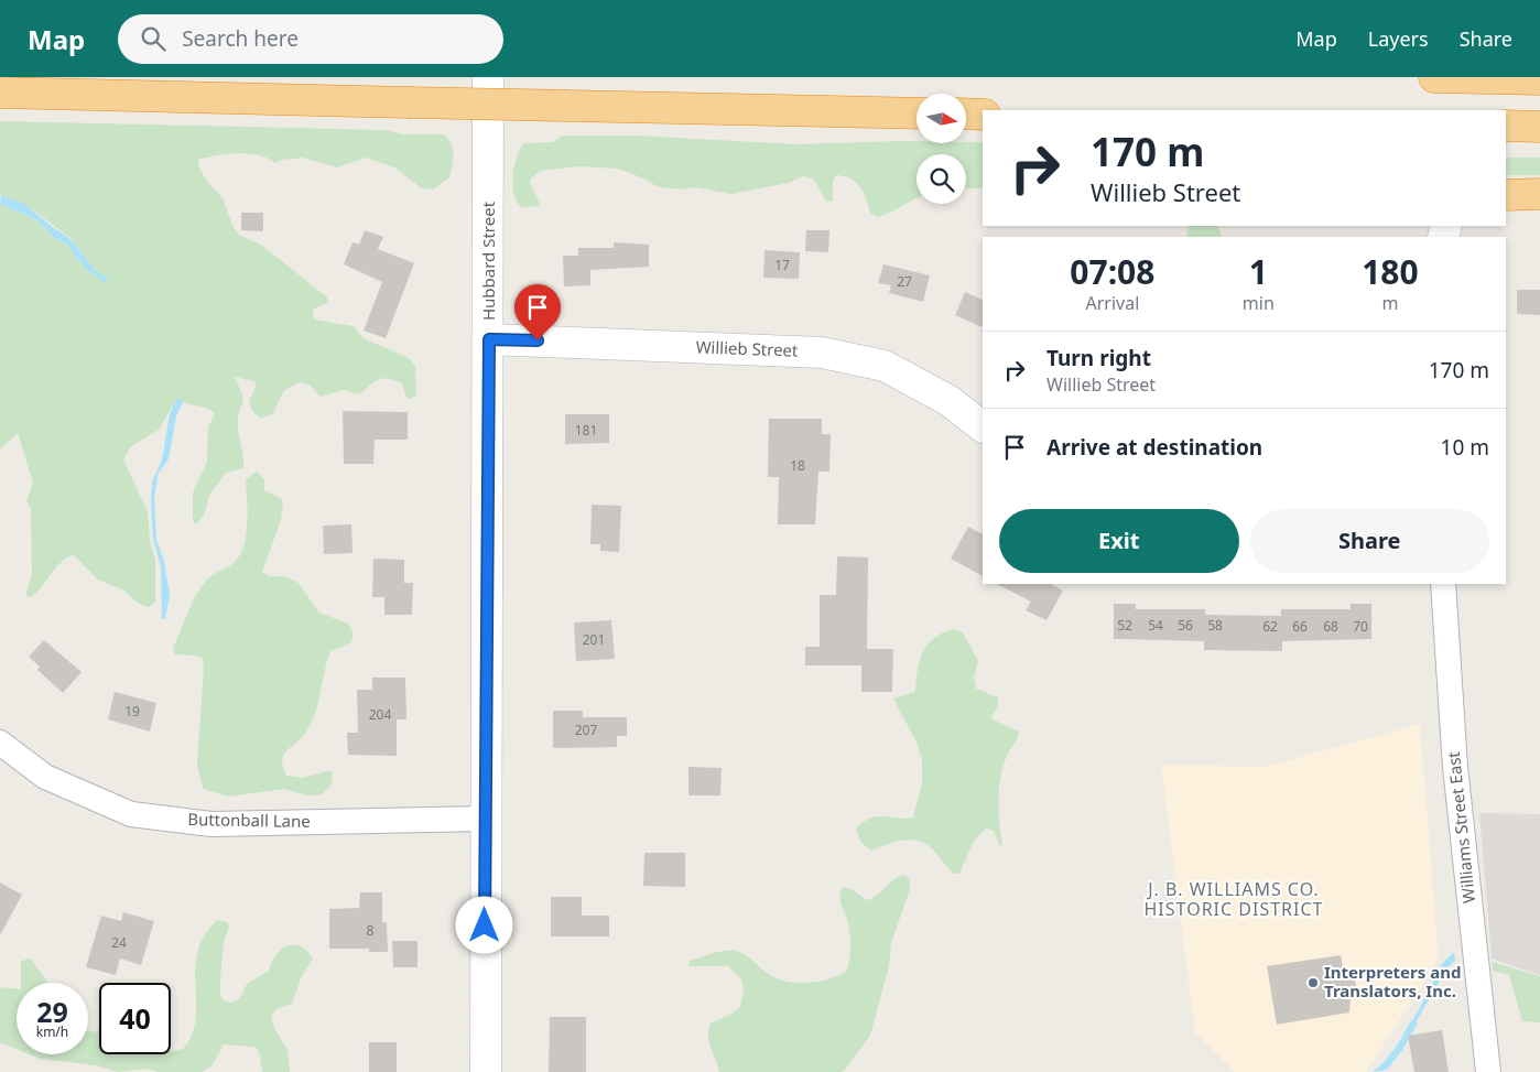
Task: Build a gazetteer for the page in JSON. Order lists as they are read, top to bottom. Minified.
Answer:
{"streets":{"street":["Hubbard Street","Willieb Street","Buttonball Lane","Williams Street East"]},"crossings":[["Hubbard Street","Willieb Street"],["Hubbard Street","Buttonball Lane"]],"districts":["J. B. WILLIAMS CO. HISTORIC DISTRICT"],"places":["Interpreters and Translators, Inc."],"house_numbers":["17","27","181","18","52","54","56","58","62","66","68","70","201","19","204","207","8","24"],"north":"right","page":{"header":"Map","search":"Search here","nav":["Map","Layers","Share"],"turn":["170 m","Willieb Street"],"eta":["07:08","Arrival","1","min","180","m"],"list":[{"name":"Turn right","note":"Willieb Street","value":"170 m"},{"name":"Arrive at destination","value":"10 m"}],"buttons":["Exit","Share"],"speed":"29 km/h","limit":"40"}}
